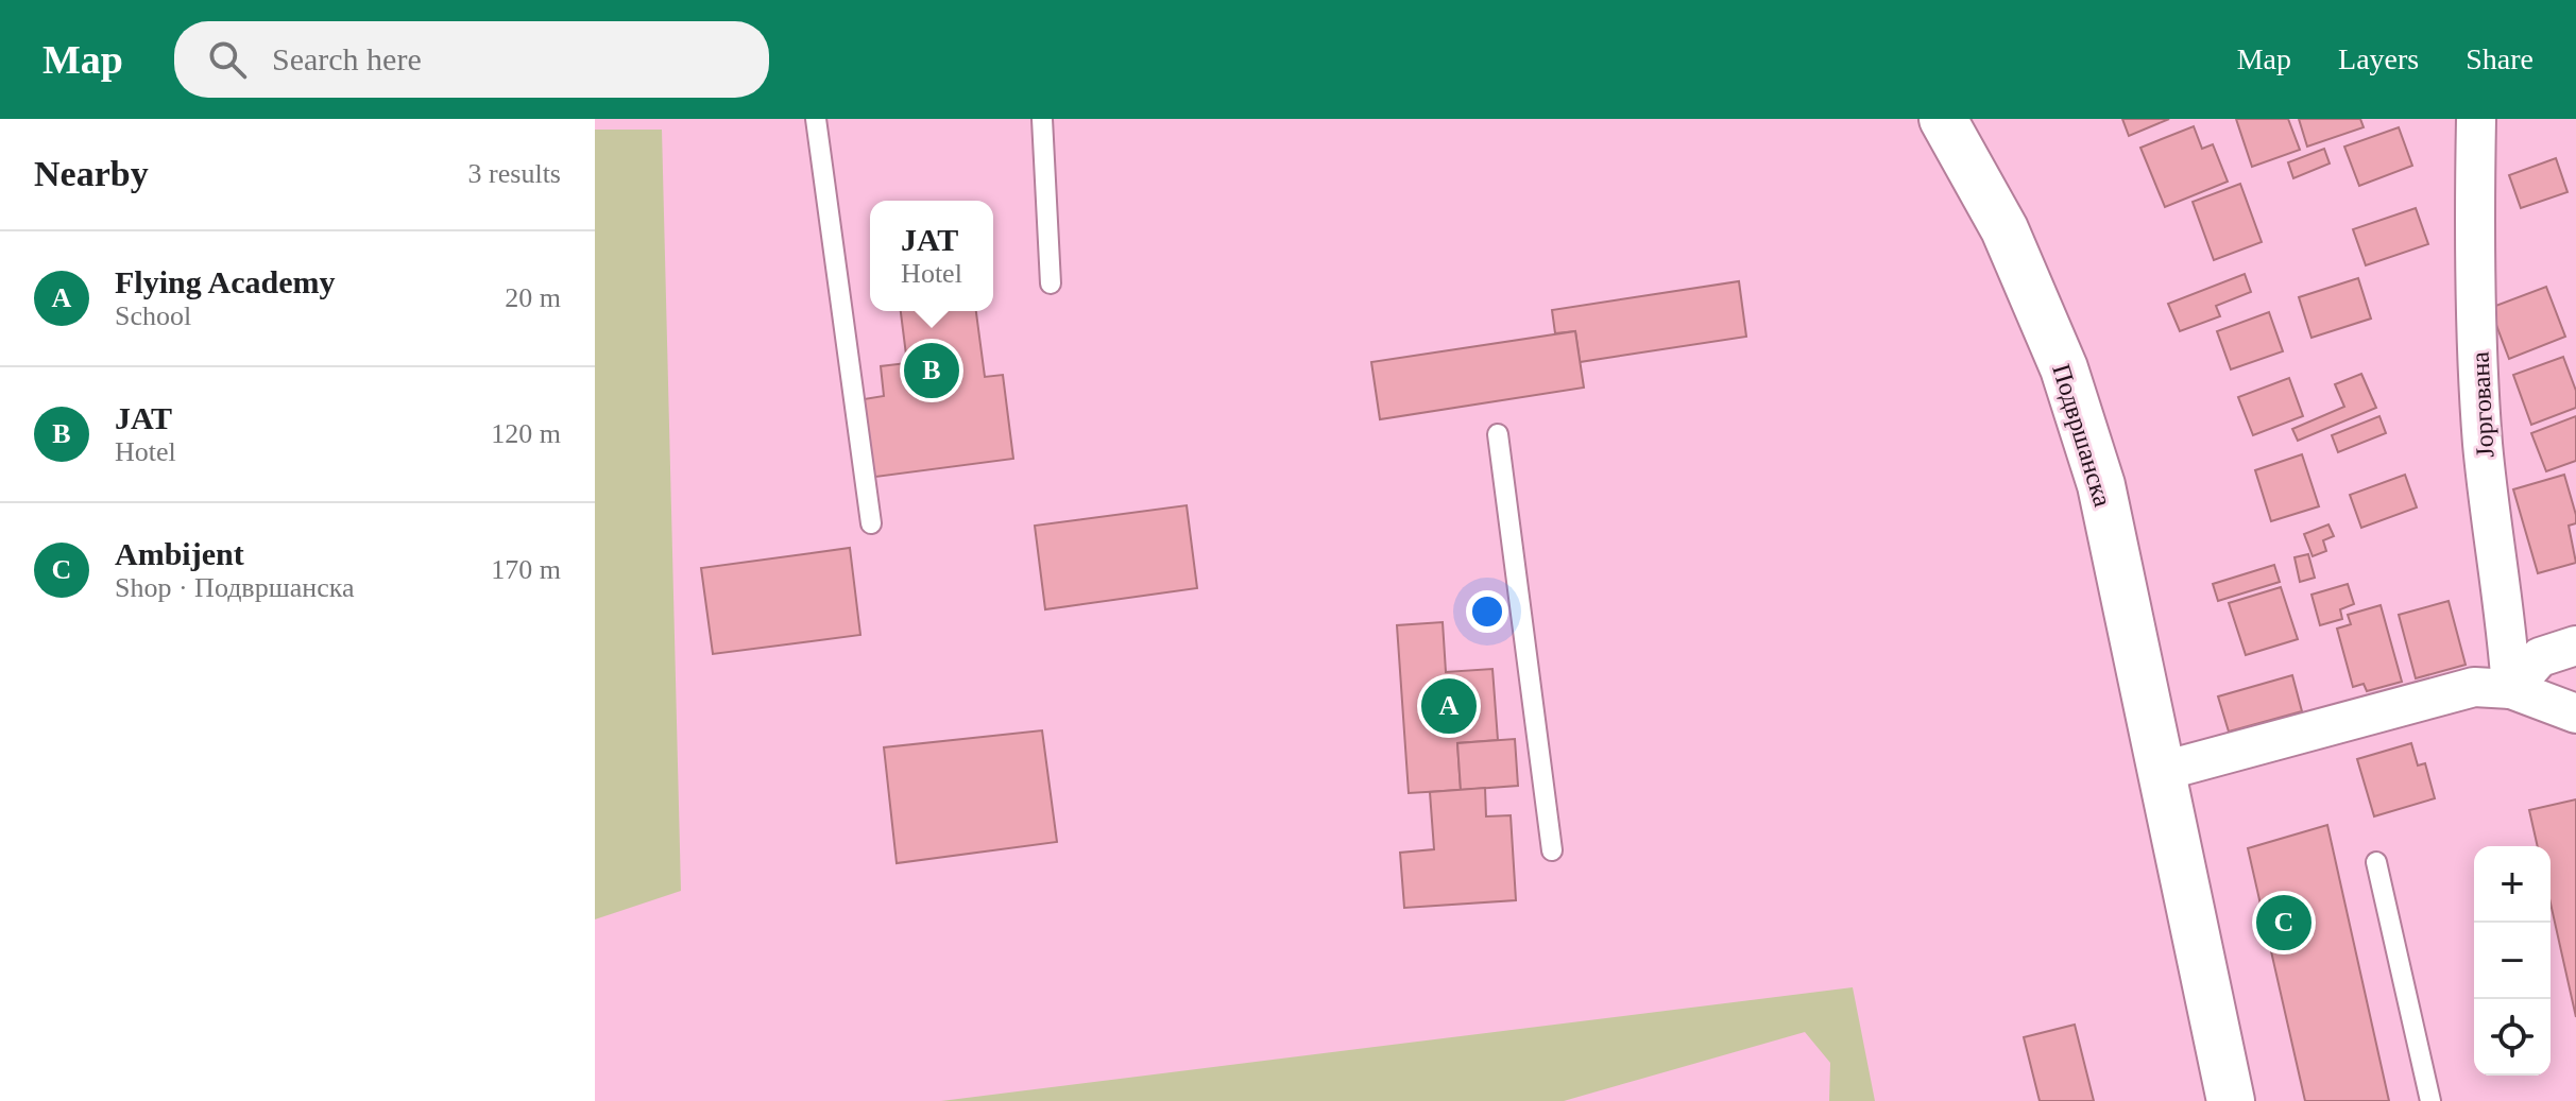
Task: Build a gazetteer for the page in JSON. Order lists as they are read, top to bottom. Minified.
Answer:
{"streets":{"street":["Јоргована","Подвршанска"]},"page":{"header":"Map","search":"Search here","nav":["Map","Layers","Share"],"heading":["Nearby","3 results"],"popup":["ЈАТ","Hotel"],"list":[{"mark":"A","name":"Flying Academy","note":"School","value":"20 m"},{"mark":"B","name":"ЈАТ","note":"Hotel","value":"120 m"},{"mark":"C","name":"Ambijent","note":"Shop · Подвршанска","value":"170 m"}],"pins":["B","A","C"],"map_buttons":["+","−"]}}
